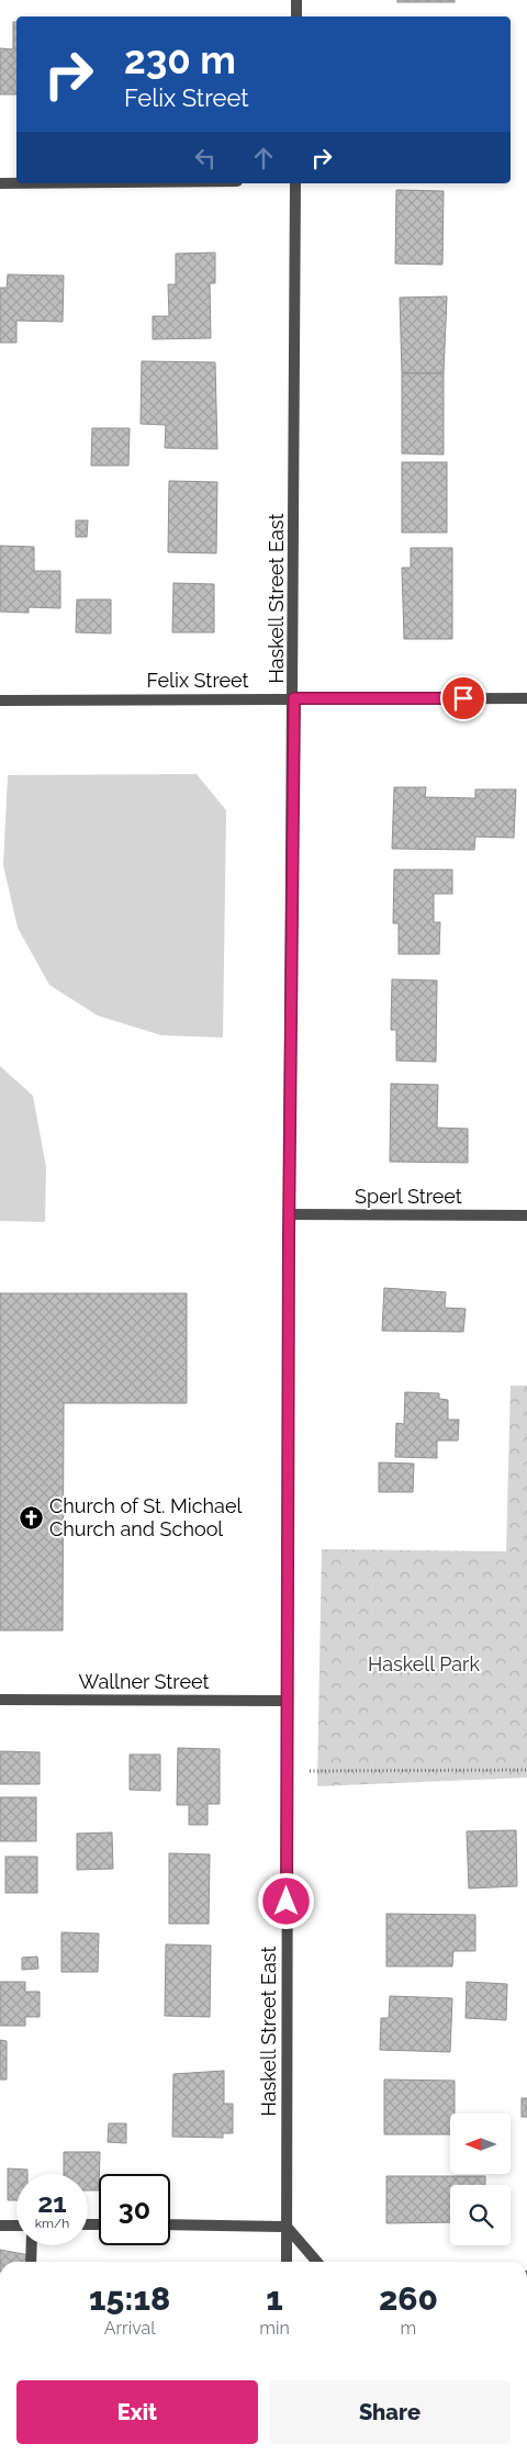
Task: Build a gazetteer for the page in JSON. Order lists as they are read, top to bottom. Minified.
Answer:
{"streets":{"street":["Haskell Street East","Felix Street","Sperl Street","Wallner Street"]},"crossings":[["Haskell Street East","Felix Street"],["Haskell Street East","Sperl Street"],["Haskell Street East","Wallner Street"]],"parks":["Haskell Park"],"places":{"church":["Church of St. Michael Church and School"]},"north":"left","page":{"turn":["230 m","Felix Street"],"speed":"21 km/h","limit":"30","eta":["15:18","Arrival","1","min","260","m"],"buttons":["Exit","Share"]}}
